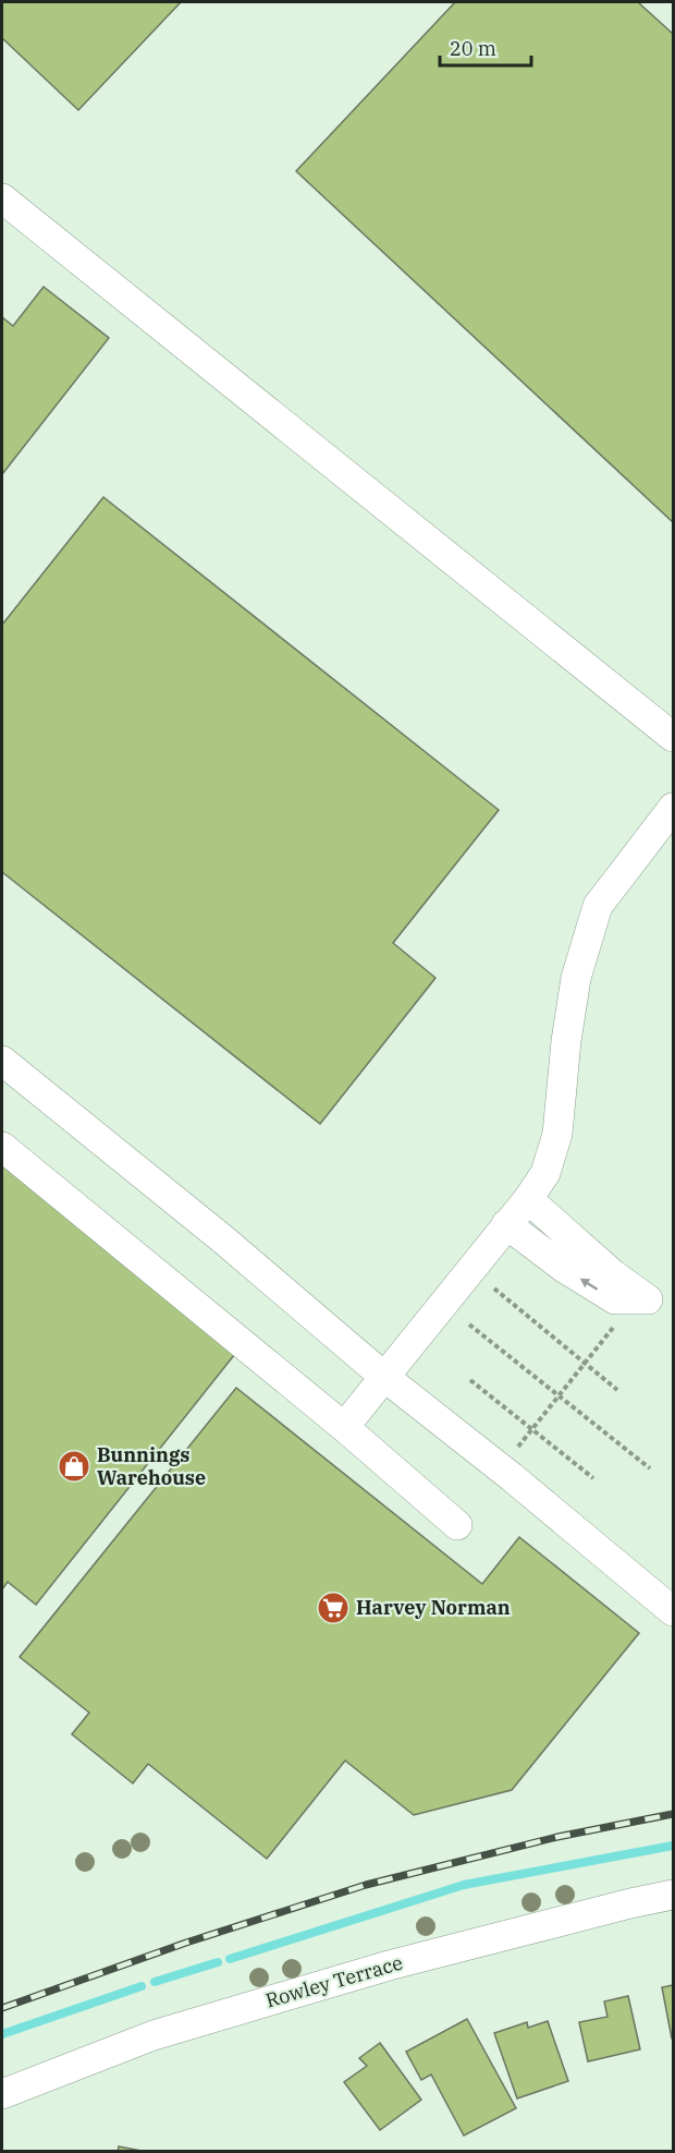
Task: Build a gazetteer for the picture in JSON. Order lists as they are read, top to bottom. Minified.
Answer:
{"streets":{"street":["Rowley Terrace"]},"places":{"shop":["Bunnings Warehouse"],"supermarket":["Harvey Norman"]},"scale_bar":"20 m"}
